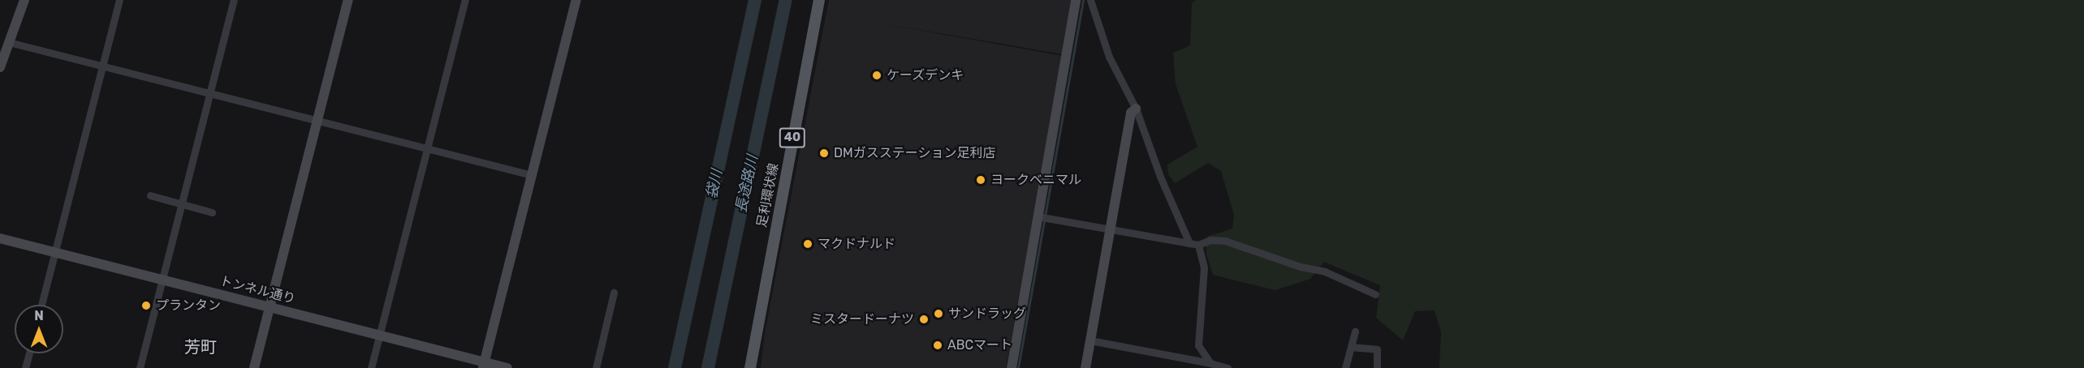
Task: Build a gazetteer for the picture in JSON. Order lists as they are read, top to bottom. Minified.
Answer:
{"streets":{"main road":["40","足利環状線"],"street":["トンネル通り"]},"districts":["芳町"],"water":["袋川","長途路川"],"places":["ケーズデンキ","DMガスステーション足利店","ヨークベニマル","マクドナルド","プランタン","サンドラッグ","ミスタードーナツ","ABCマート"],"north":"top"}
